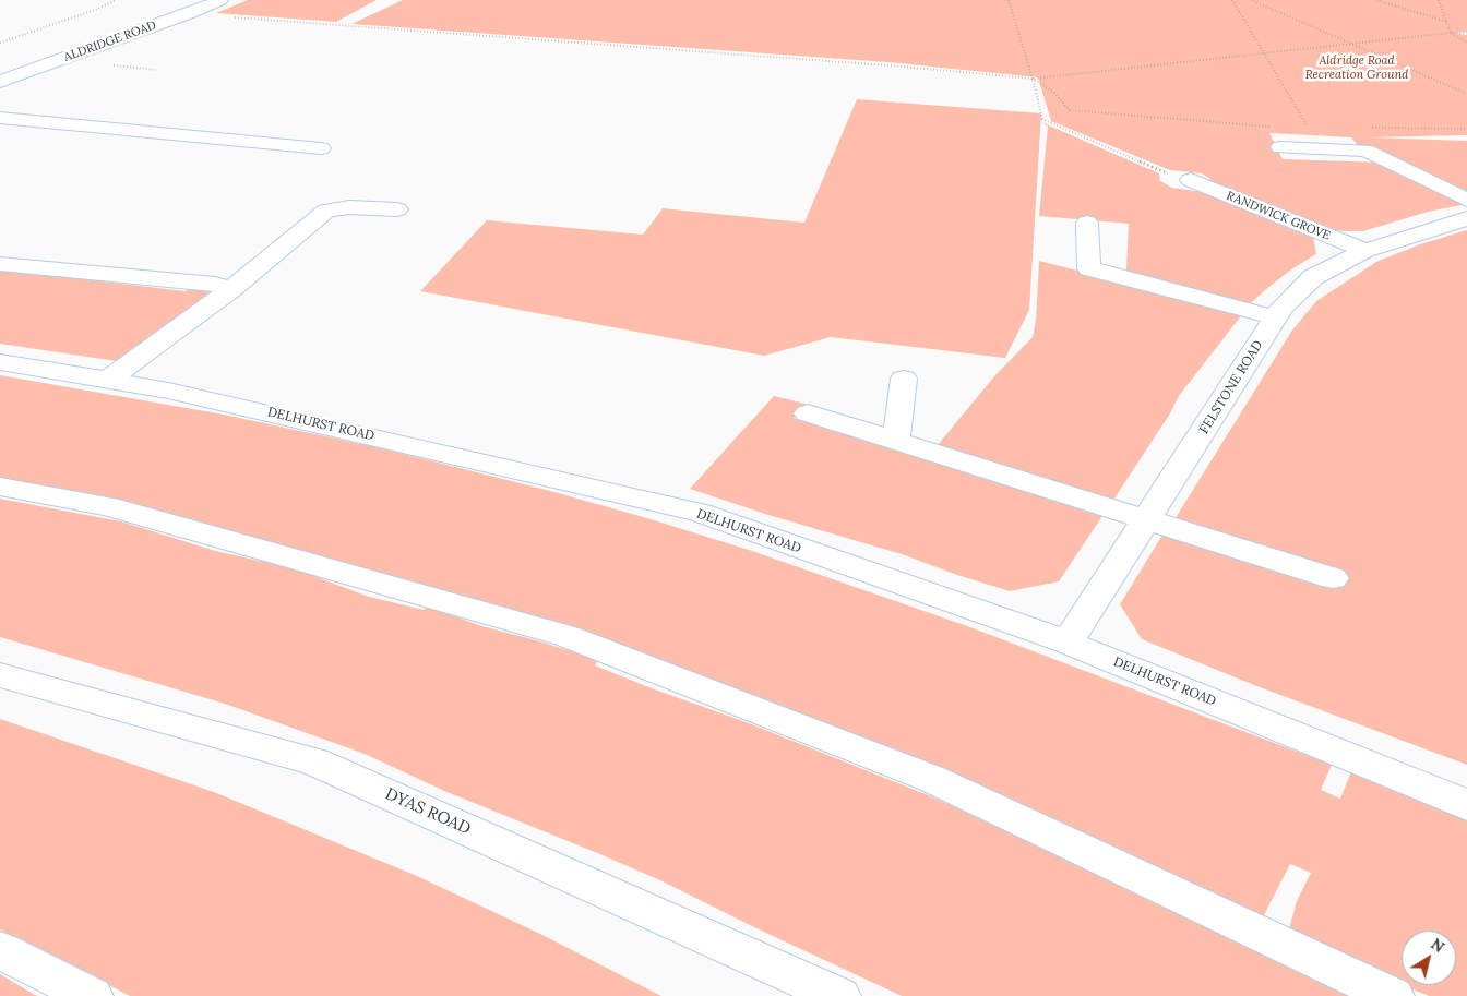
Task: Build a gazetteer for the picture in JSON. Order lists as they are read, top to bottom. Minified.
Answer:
{"streets":{"street":["ALDRIDGE ROAD","RANDWICK GROVE","FELSTONE ROAD","DELHURST ROAD","DYAS ROAD"]},"crossings":[["RANDWICK GROVE","FELSTONE ROAD"],["FELSTONE ROAD","DELHURST ROAD"]],"parks":["Aldridge Road Recreation Ground"],"north":"top right"}
